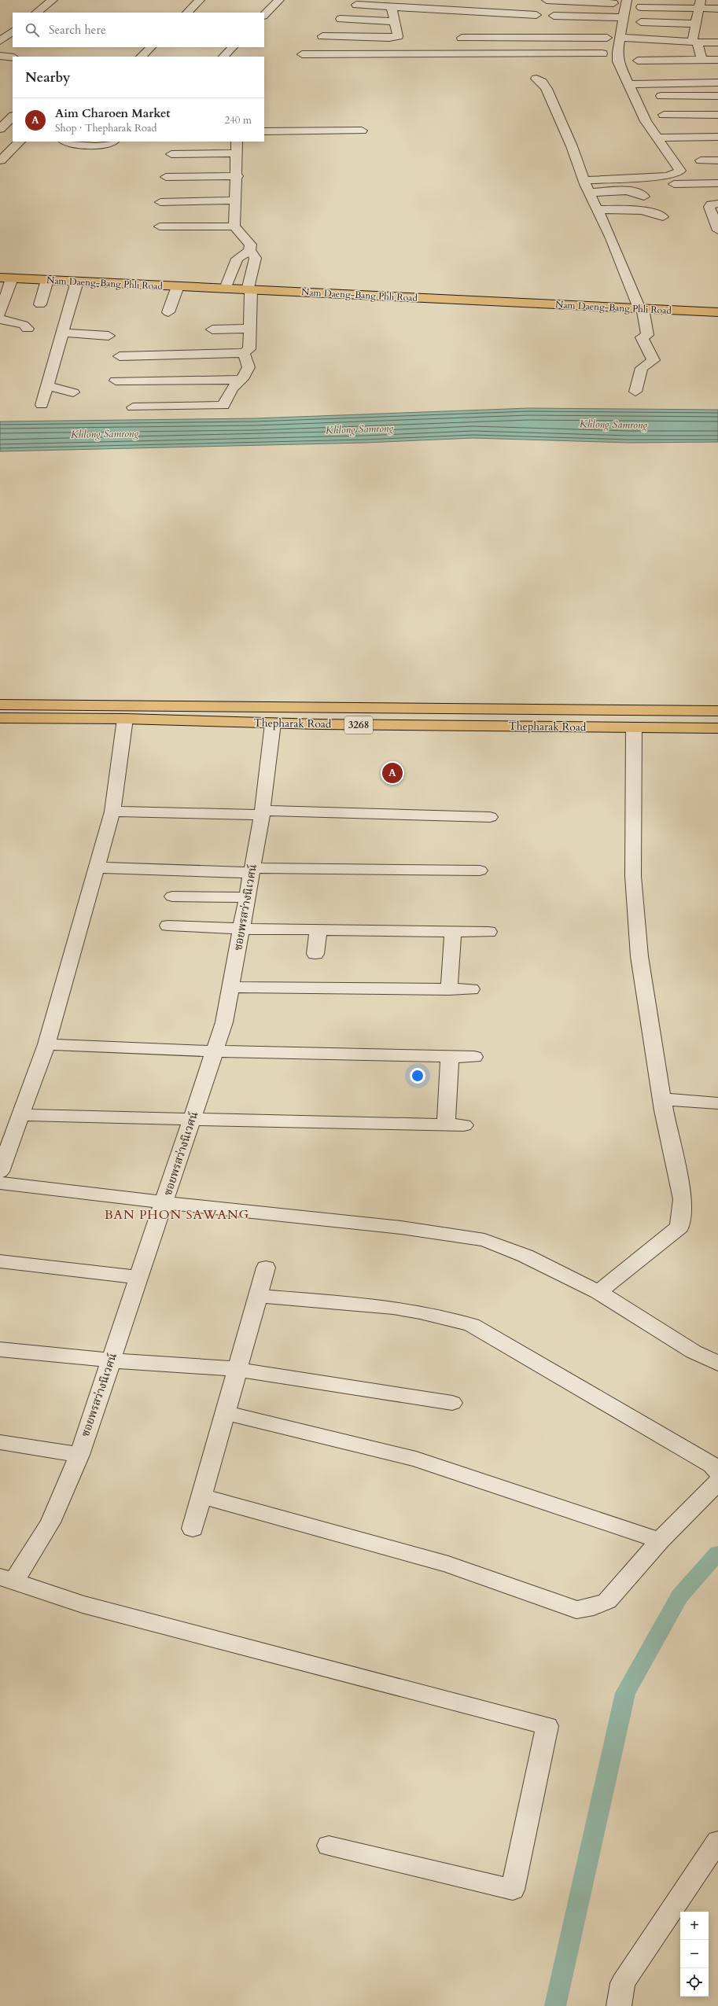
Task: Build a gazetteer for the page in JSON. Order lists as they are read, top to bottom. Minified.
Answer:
{"streets":{"main road":["Nam Daeng-Bang Phli Road","Thepharak Road","3268"],"street":["ซอยพรสว่างนิเวศน์"]},"crossings":[["Thepharak Road","ซอยพรสว่างนิเวศน์"]],"districts":["BAN PHON SAWANG"],"water":["Khlong Samrong"],"page":{"search":"Search here","heading":"Nearby","list":[{"mark":"A","name":"Aim Charoen Market","note":"Shop · Thepharak Road","value":"240 m"}],"pins":"A","map_buttons":["+","−"]}}
